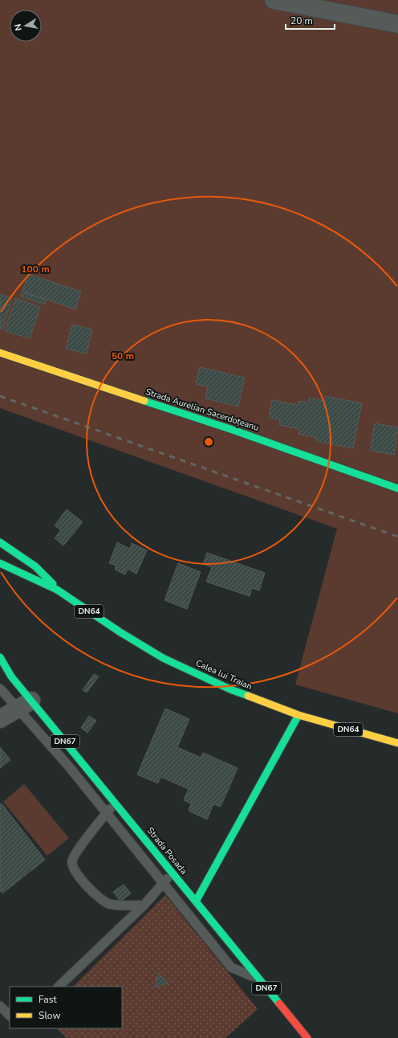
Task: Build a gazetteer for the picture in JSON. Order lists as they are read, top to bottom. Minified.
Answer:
{"streets":{"main road":["Strada Aurelian Sacerdoțeanu","DN64","Calea lui Traian","DN67","Strada Posada"]},"legend":["Fast","Slow"],"scale_bar":"20 m","north":"left","rings":["100 m","50 m"]}
